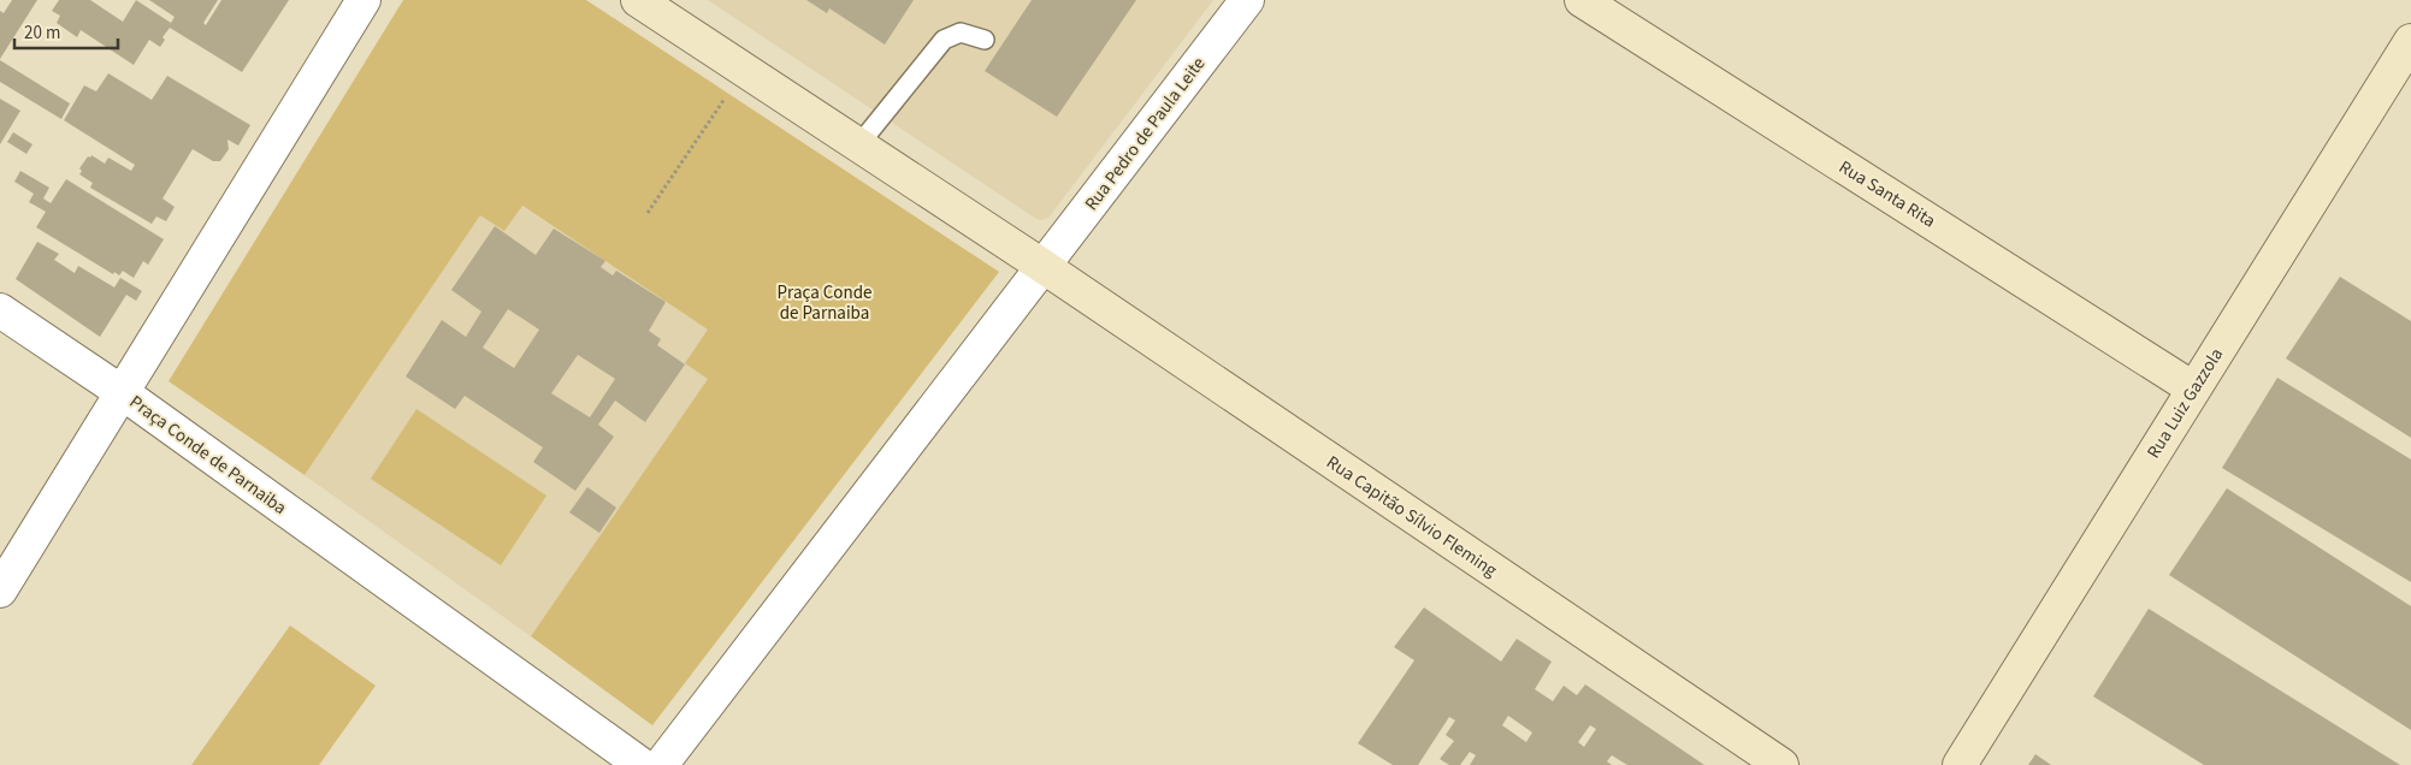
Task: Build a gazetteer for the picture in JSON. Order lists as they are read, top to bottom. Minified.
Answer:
{"streets":{"street":["Rua Pedro de Paula Leite","Rua Santa Rita","Rua Luiz Gazzola","Praça Conde de Parnaiba","Rua Capitão Sílvio Fleming"]},"crossings":[["Rua Pedro de Paula Leite","Rua Capitão Sílvio Fleming"],["Rua Santa Rita","Rua Luiz Gazzola"]],"parks":["Praça Conde de Parnaiba"],"scale_bar":"20 m"}
